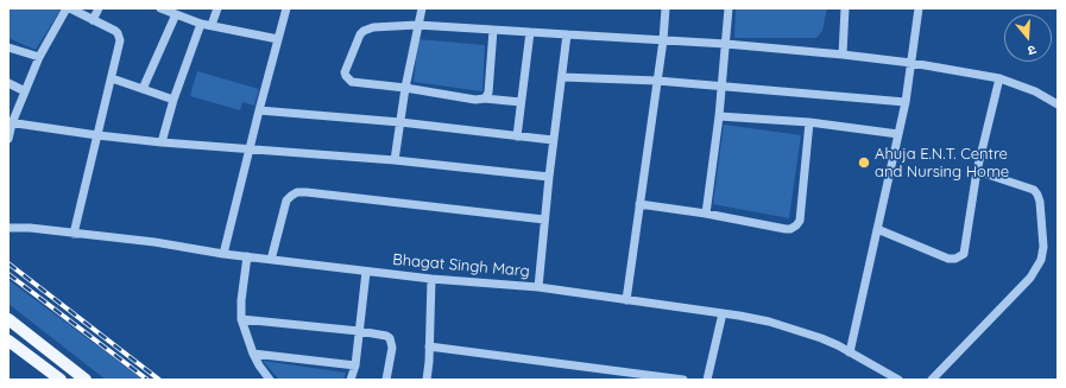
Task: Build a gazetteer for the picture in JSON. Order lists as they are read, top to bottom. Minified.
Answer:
{"streets":{"street":["Bhagat Singh Marg"]},"places":["Ahuja E.N.T. Centre and Nursing Home"],"north":"bottom"}
